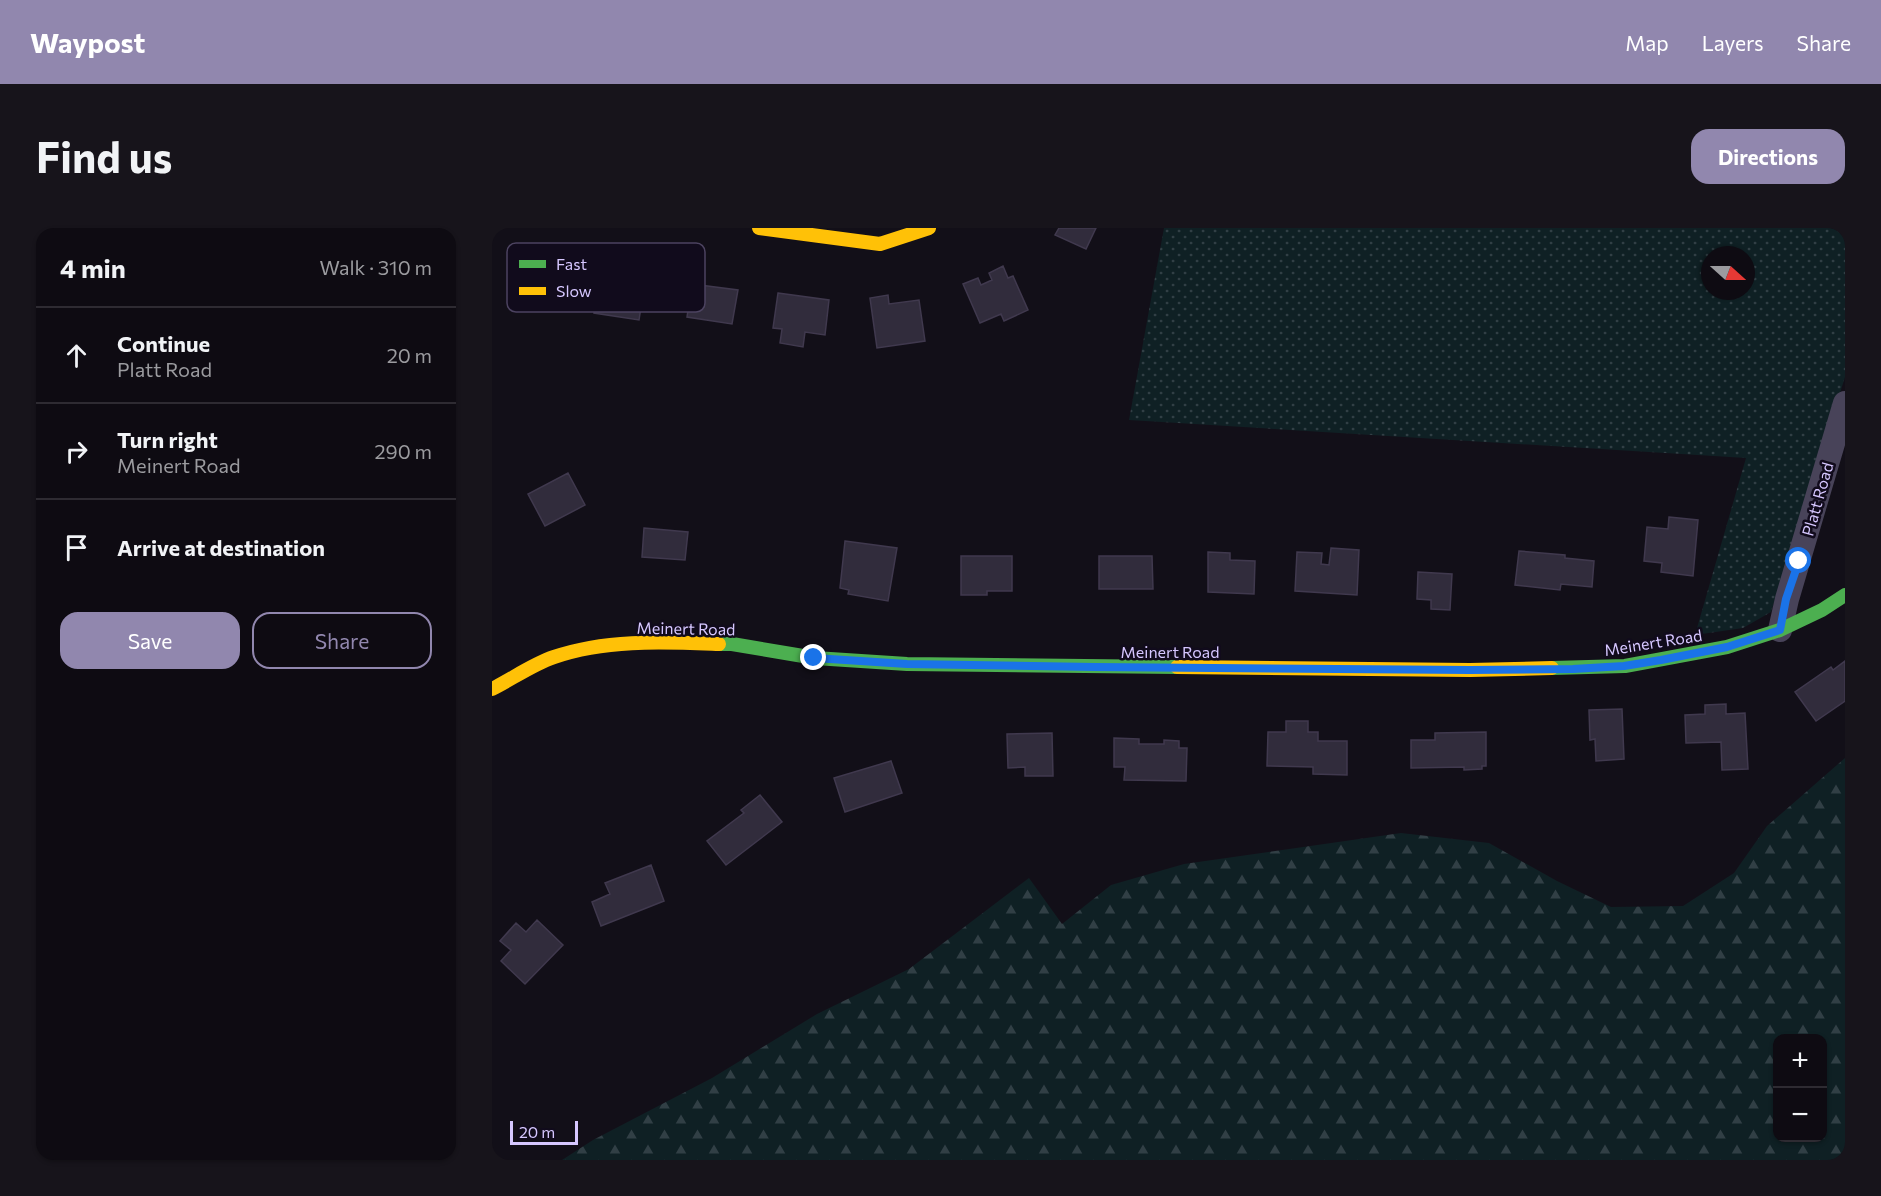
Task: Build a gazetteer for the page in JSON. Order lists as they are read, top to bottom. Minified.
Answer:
{"streets":{"street":["Platt Road","Meinert Road"]},"crossings":[["Platt Road","Meinert Road"]],"legend":["Fast","Slow"],"scale_bar":"20 m","north":"right","page":{"header":"Waypost","nav":["Map","Layers","Share"],"buttons":["Directions",["Save","Share"]],"title":"Find us","heading":["4 min","Walk · 310 m"],"list":[["Continue","Platt Road","20 m"],["Turn right","Meinert Road","290 m"],"Arrive at destination"],"map_buttons":["+","−"],"scale":"20 m"}}
